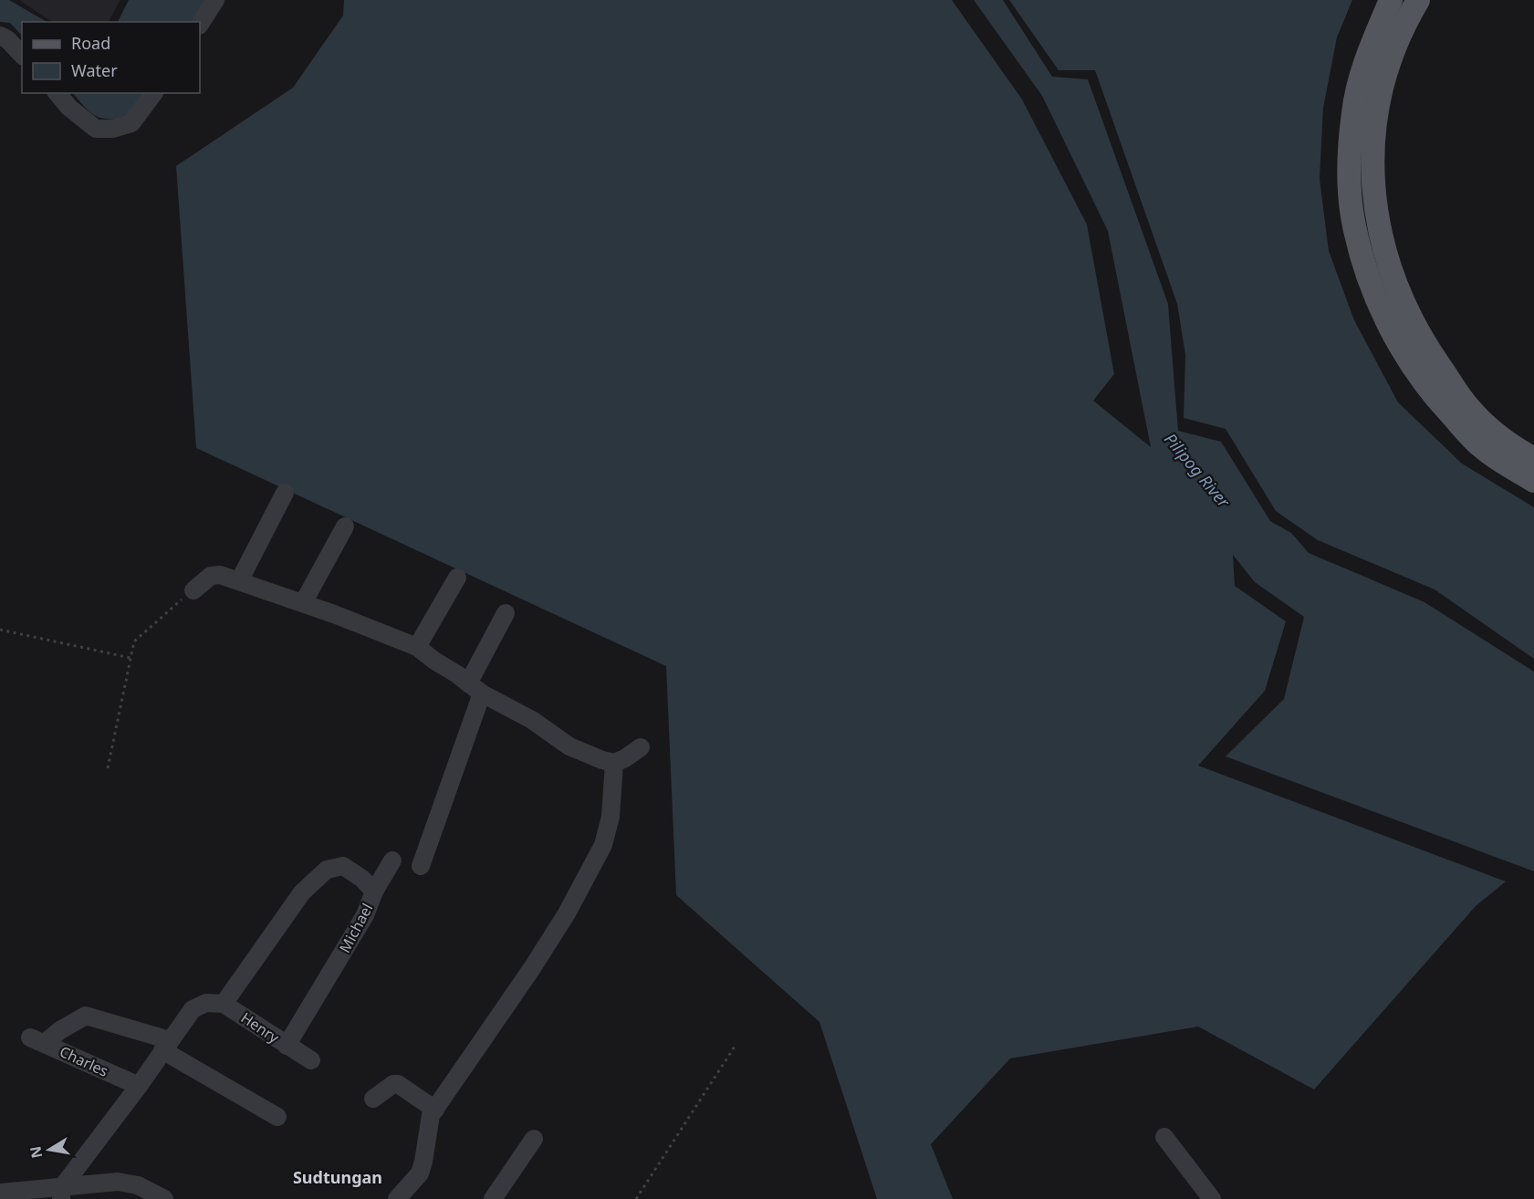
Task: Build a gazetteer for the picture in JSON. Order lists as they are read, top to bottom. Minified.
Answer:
{"streets":{"street":["Michael","Henry","Charles"]},"crossings":[["Michael","Henry"]],"districts":["Sudtungan"],"water":["Pilipog River"],"legend":["Road","Water"],"north":"left"}
